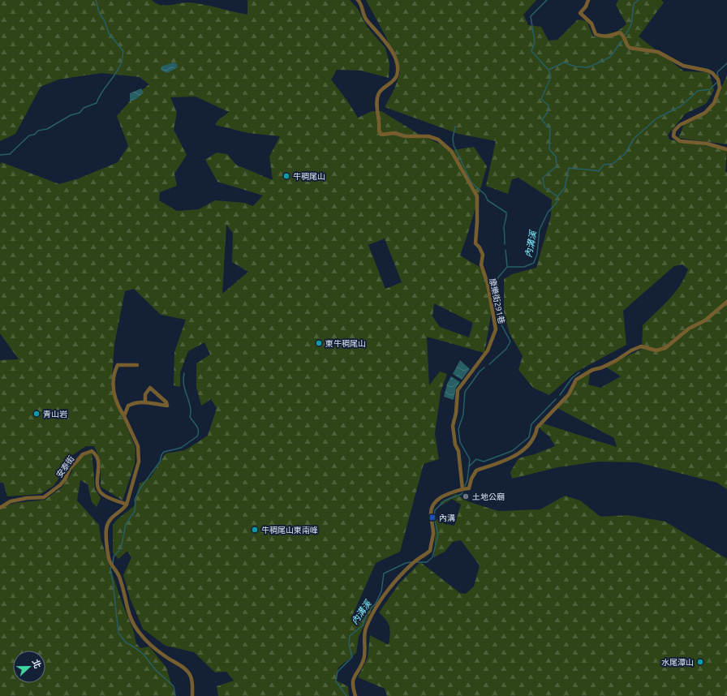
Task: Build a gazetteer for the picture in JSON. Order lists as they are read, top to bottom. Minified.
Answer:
{"streets":{"street":["康樂街291巷","安泰街"]},"water":["內溝溪"],"places":{"other":["牛稠尾山","東牛稠尾山","青山岩","土地公廟","牛稠尾山東南峰","水尾潭山"],"transit":["內溝"]},"north":"right"}
